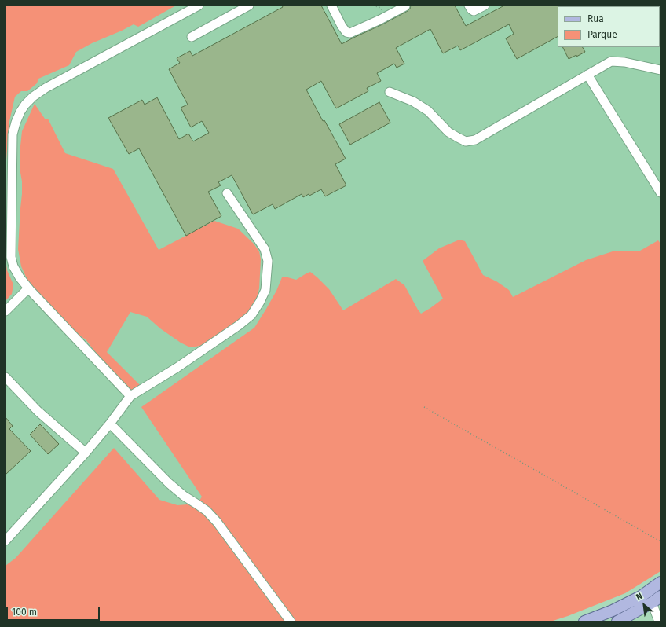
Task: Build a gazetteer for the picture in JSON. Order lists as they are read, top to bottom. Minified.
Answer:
{"legend":["Rua","Parque"],"scale_bar":"100 m","north":"top left"}
